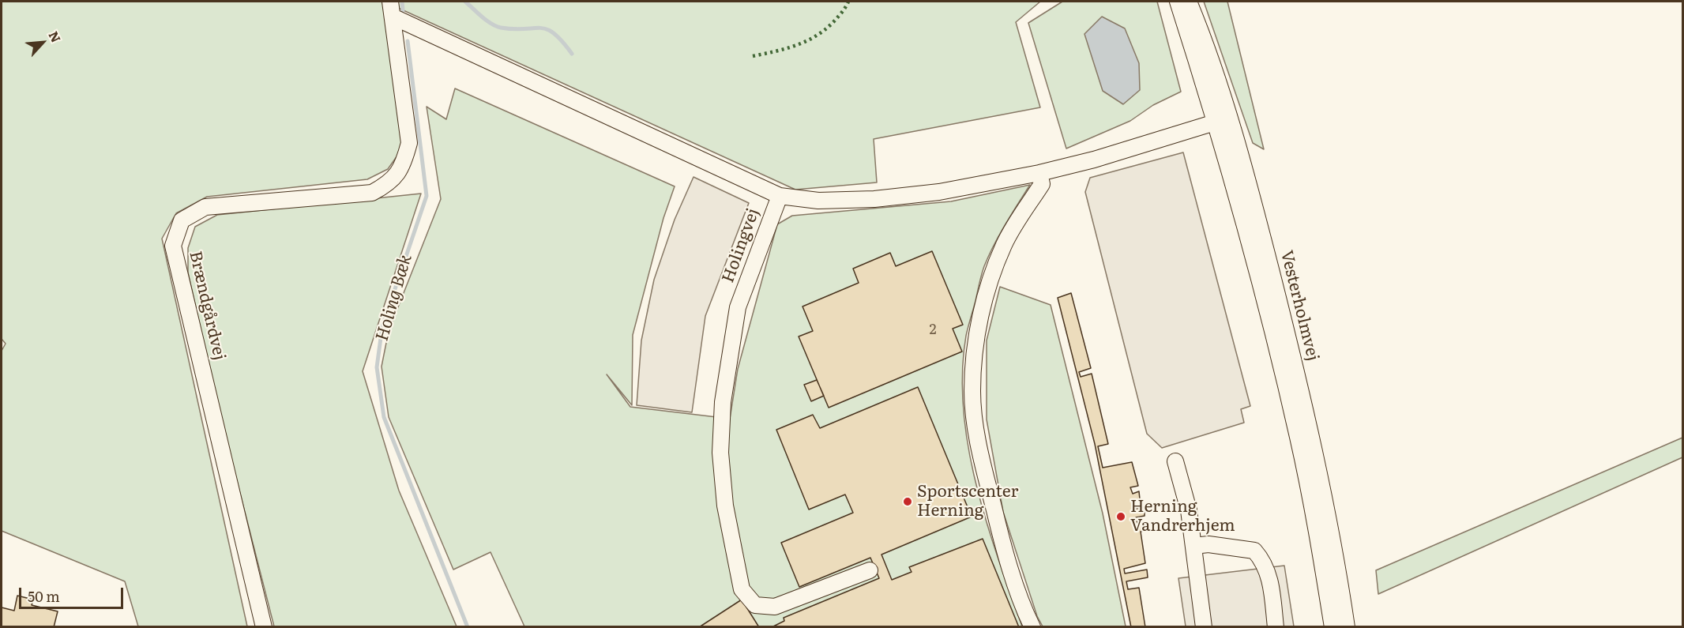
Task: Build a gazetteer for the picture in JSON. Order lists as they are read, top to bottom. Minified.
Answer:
{"streets":{"street":["Holingvej","Brændgårdvej","Vesterholmvej"]},"crossings":[["Holingvej","Brændgårdvej"]],"water":["Holing Bæk"],"places":["Sportscenter Herning","Herning Vandrerhjem"],"house_numbers":["2"],"scale_bar":"50 m","north":"top right"}
